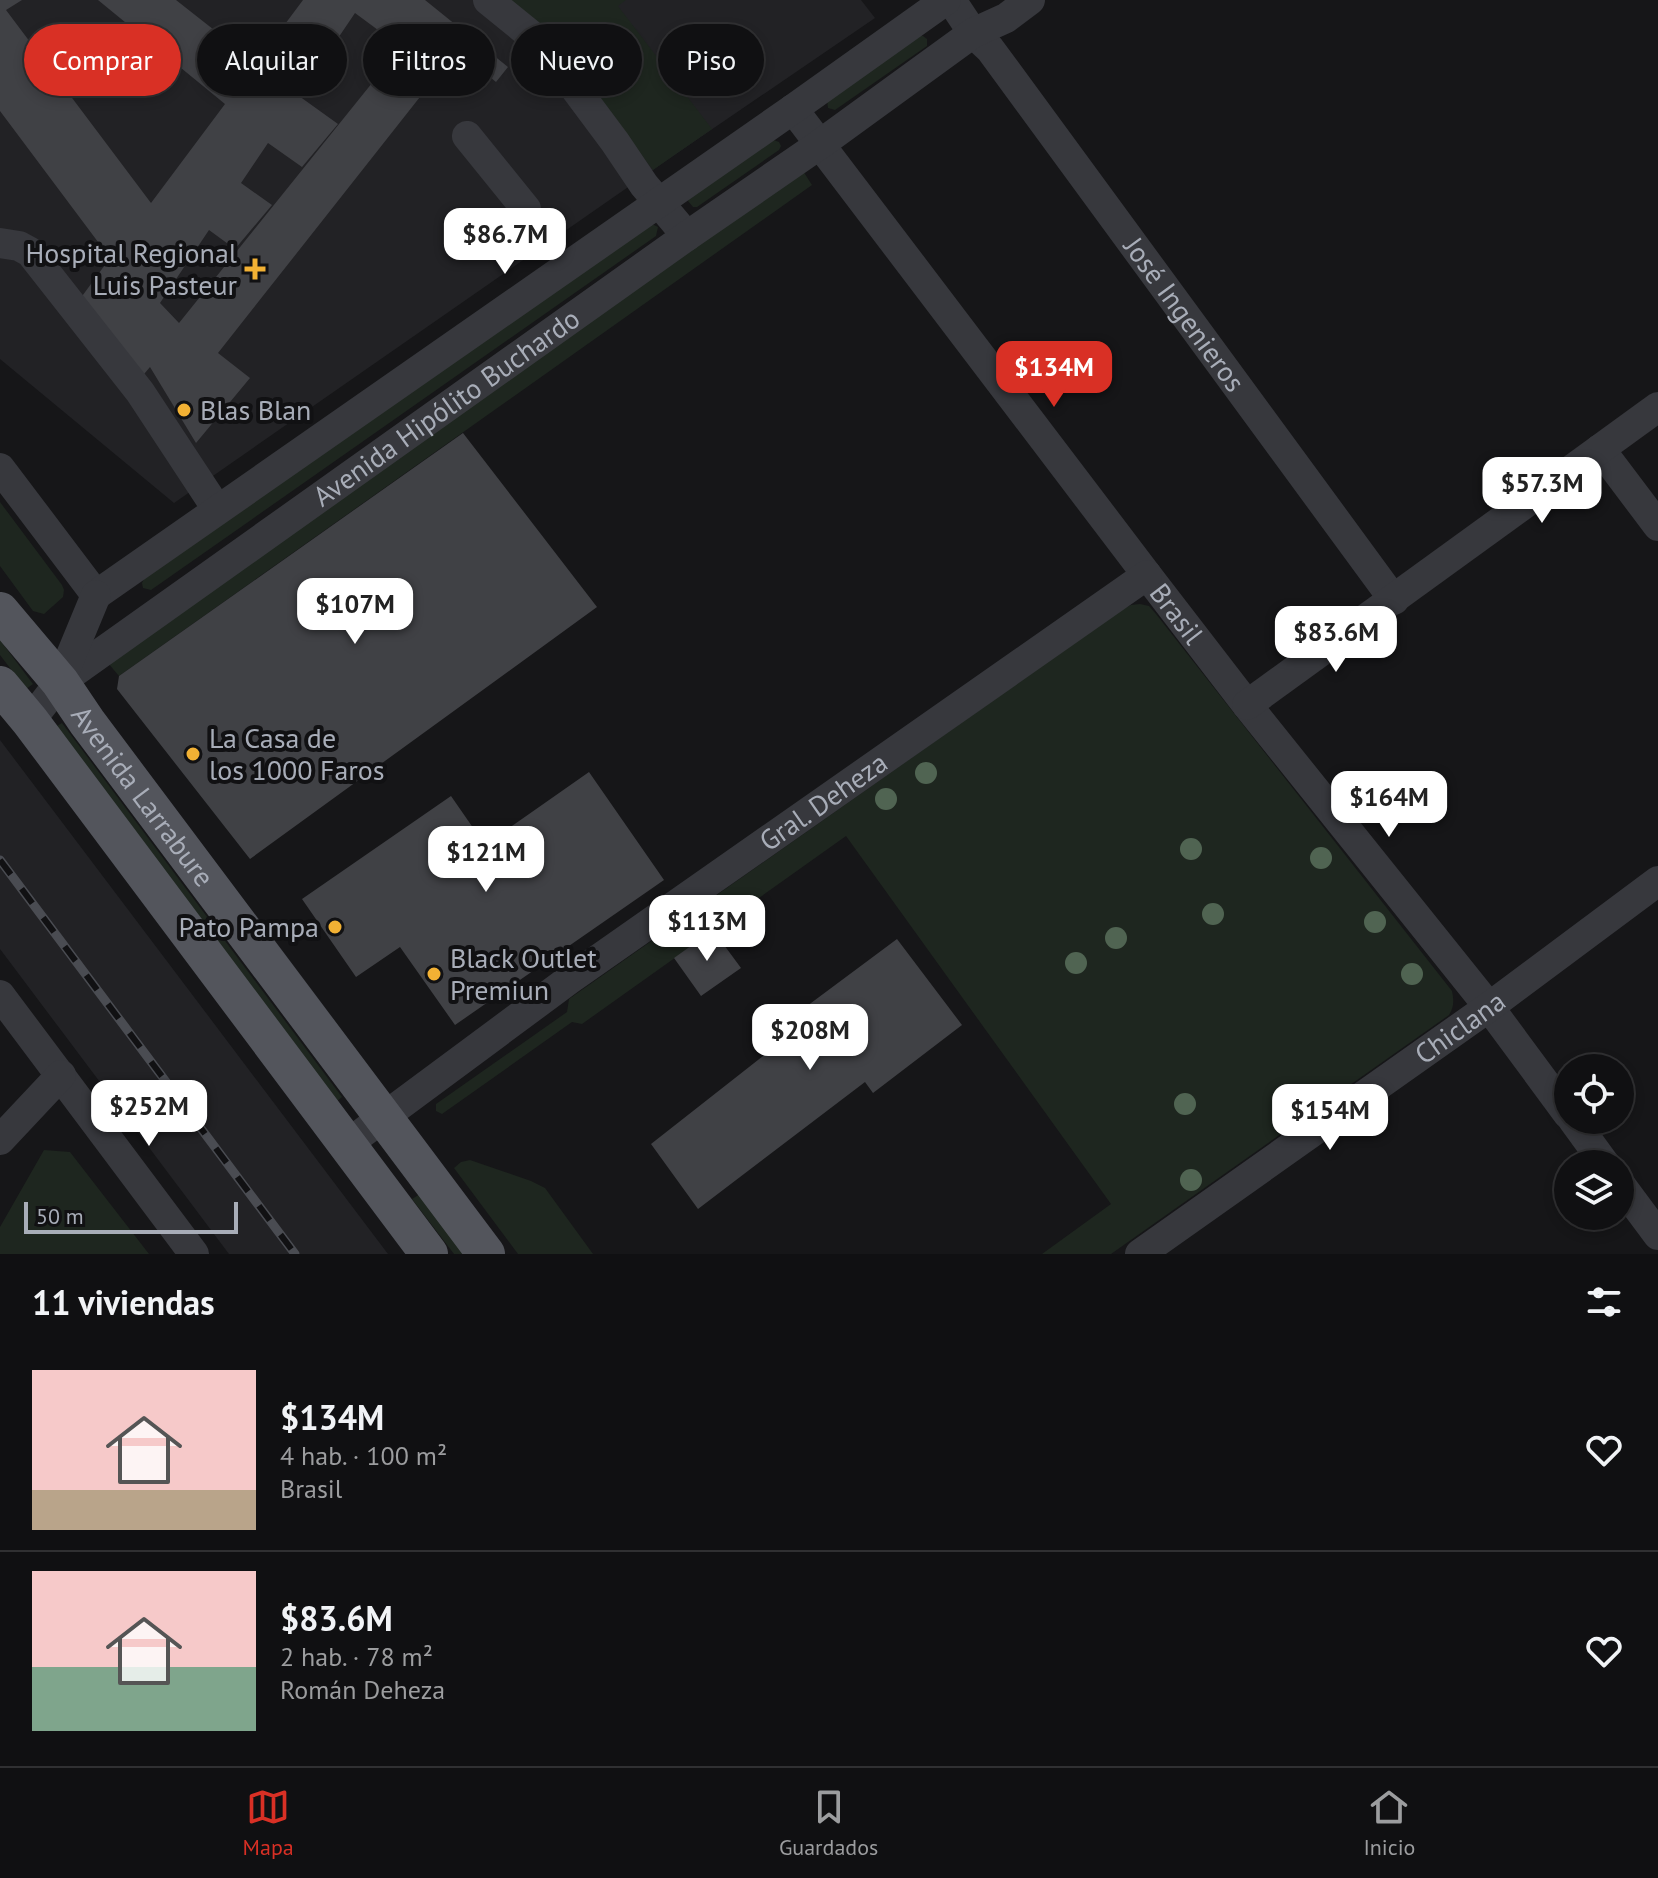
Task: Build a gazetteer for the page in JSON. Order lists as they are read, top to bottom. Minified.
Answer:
{"streets":{"main road":["Avenida Larrabure"],"street":["José Ingenieros","Avenida Hipólito Buchardo","Brasil","Gral. Deheza","Chiclana"]},"crossings":[["José Ingenieros","Avenida Hipólito Buchardo"],["Avenida Hipólito Buchardo","Brasil"],["Avenida Hipólito Buchardo","Avenida Larrabure"],["Brasil","Gral. Deheza"],["Brasil","Chiclana"],["Avenida Larrabure","Gral. Deheza"]],"places":{"health":["Hospital Regional Luis Pasteur"],"other":["Blas Blan","La Casa de los 1000 Faros","Pato Pampa","Black Outlet Premiun"]},"scale_bar":"50 m","page":{"chip":["Comprar","Alquilar","Filtros","Nuevo","Piso"],"price":["$86.7M","$134M","$57.3M","$107M","$83.6M","$164M","$121M","$113M","$208M","$252M","$154M"],"scale":"50 m","heading":"11 viviendas","list":[{"name":"$134M","note":"4 hab. · 100 m² · Brasil"},{"name":"$83.6M","note":"2 hab. · 78 m² · Román Deheza"}],"tabs":["Mapa","Guardados","Inicio"]}}
